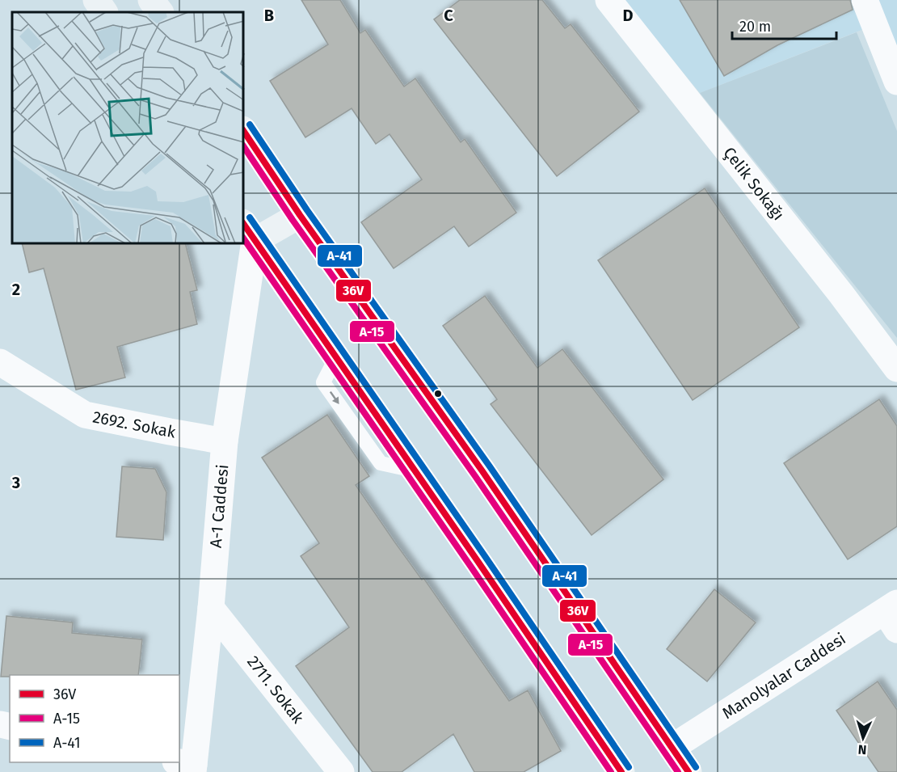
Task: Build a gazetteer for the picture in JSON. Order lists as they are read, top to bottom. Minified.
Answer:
{"streets":{"street":["Çelik Sokağı","2692. Sokak","A-1 Caddesi","Manolyalar Caddesi","2711. Sokak"]},"crossings":[["2692. Sokak","A-1 Caddesi"],["A-1 Caddesi","2711. Sokak"]],"lines":["transit line A-41","transit line 36V","transit line A-15"],"legend":["36V","A-15","A-41"],"scale_bar":"20 m","north":"bottom","grid":{"columns":["B","C","D"],"rows":["2","3"]}}
